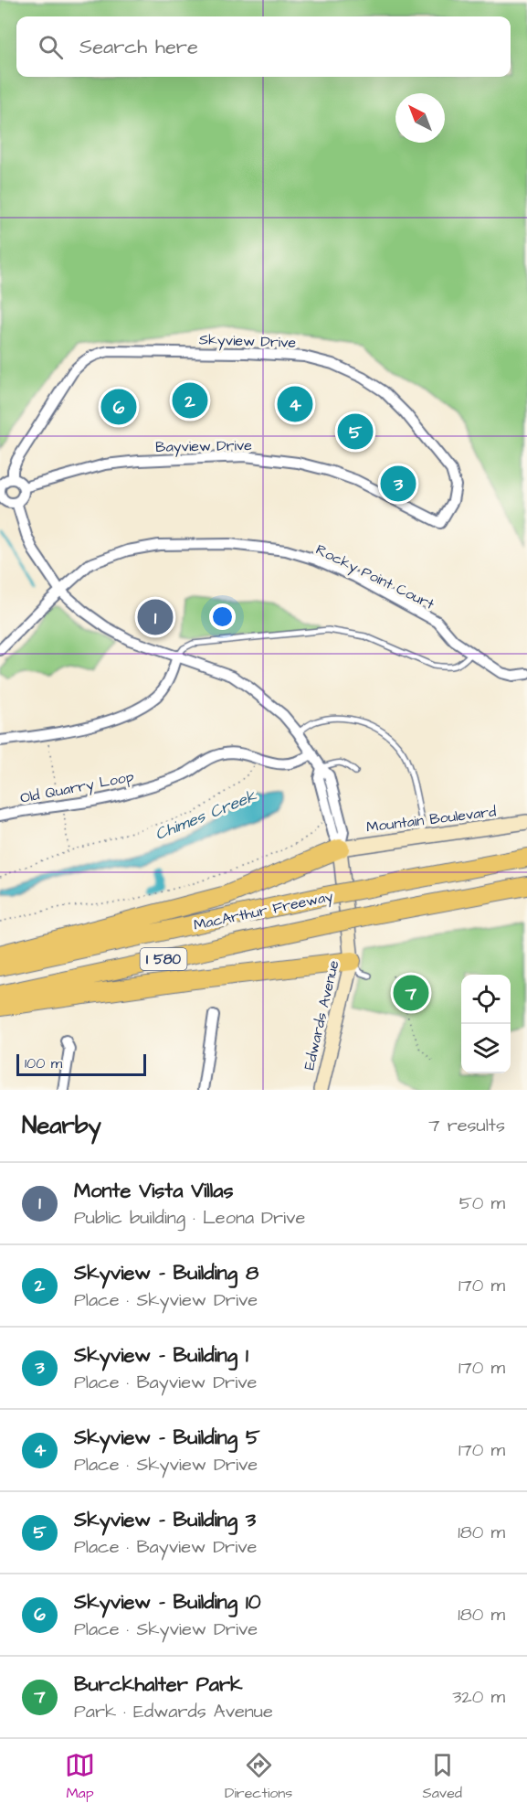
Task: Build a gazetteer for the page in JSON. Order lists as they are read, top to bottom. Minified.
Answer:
{"streets":{"highway":["MacArthur Freeway","I 580"],"main road":["Mountain Boulevard","Edwards Avenue"],"street":["Skyview Drive","Bayview Drive","Rocky Point Court","Old Quarry Loop"]},"crossings":[["Skyview Drive","Bayview Drive"],["Mountain Boulevard","Edwards Avenue"]],"water":["Chimes Creek"],"scale_bar":"100 m","north":"top left","page":{"search":"Search here","pins":["2","4","6","5","3","1","7"],"scale":"100 m","heading":["Nearby","7 results"],"list":[{"mark":"1","name":"Monte Vista Villas","note":"Public building · Leona Drive","value":"50 m"},{"mark":"2","name":"Skyview - Building 8","note":"Place · Skyview Drive","value":"170 m"},{"mark":"3","name":"Skyview - Building 1","note":"Place · Bayview Drive","value":"170 m"},{"mark":"4","name":"Skyview - Building 5","note":"Place · Skyview Drive","value":"170 m"},{"mark":"5","name":"Skyview - Building 3","note":"Place · Bayview Drive","value":"180 m"},{"mark":"6","name":"Skyview - Building 10","note":"Place · Skyview Drive","value":"180 m"},{"mark":"7","name":"Burckhalter Park","note":"Park · Edwards Avenue","value":"320 m"}],"nav":["Map","Directions","Saved"]}}
